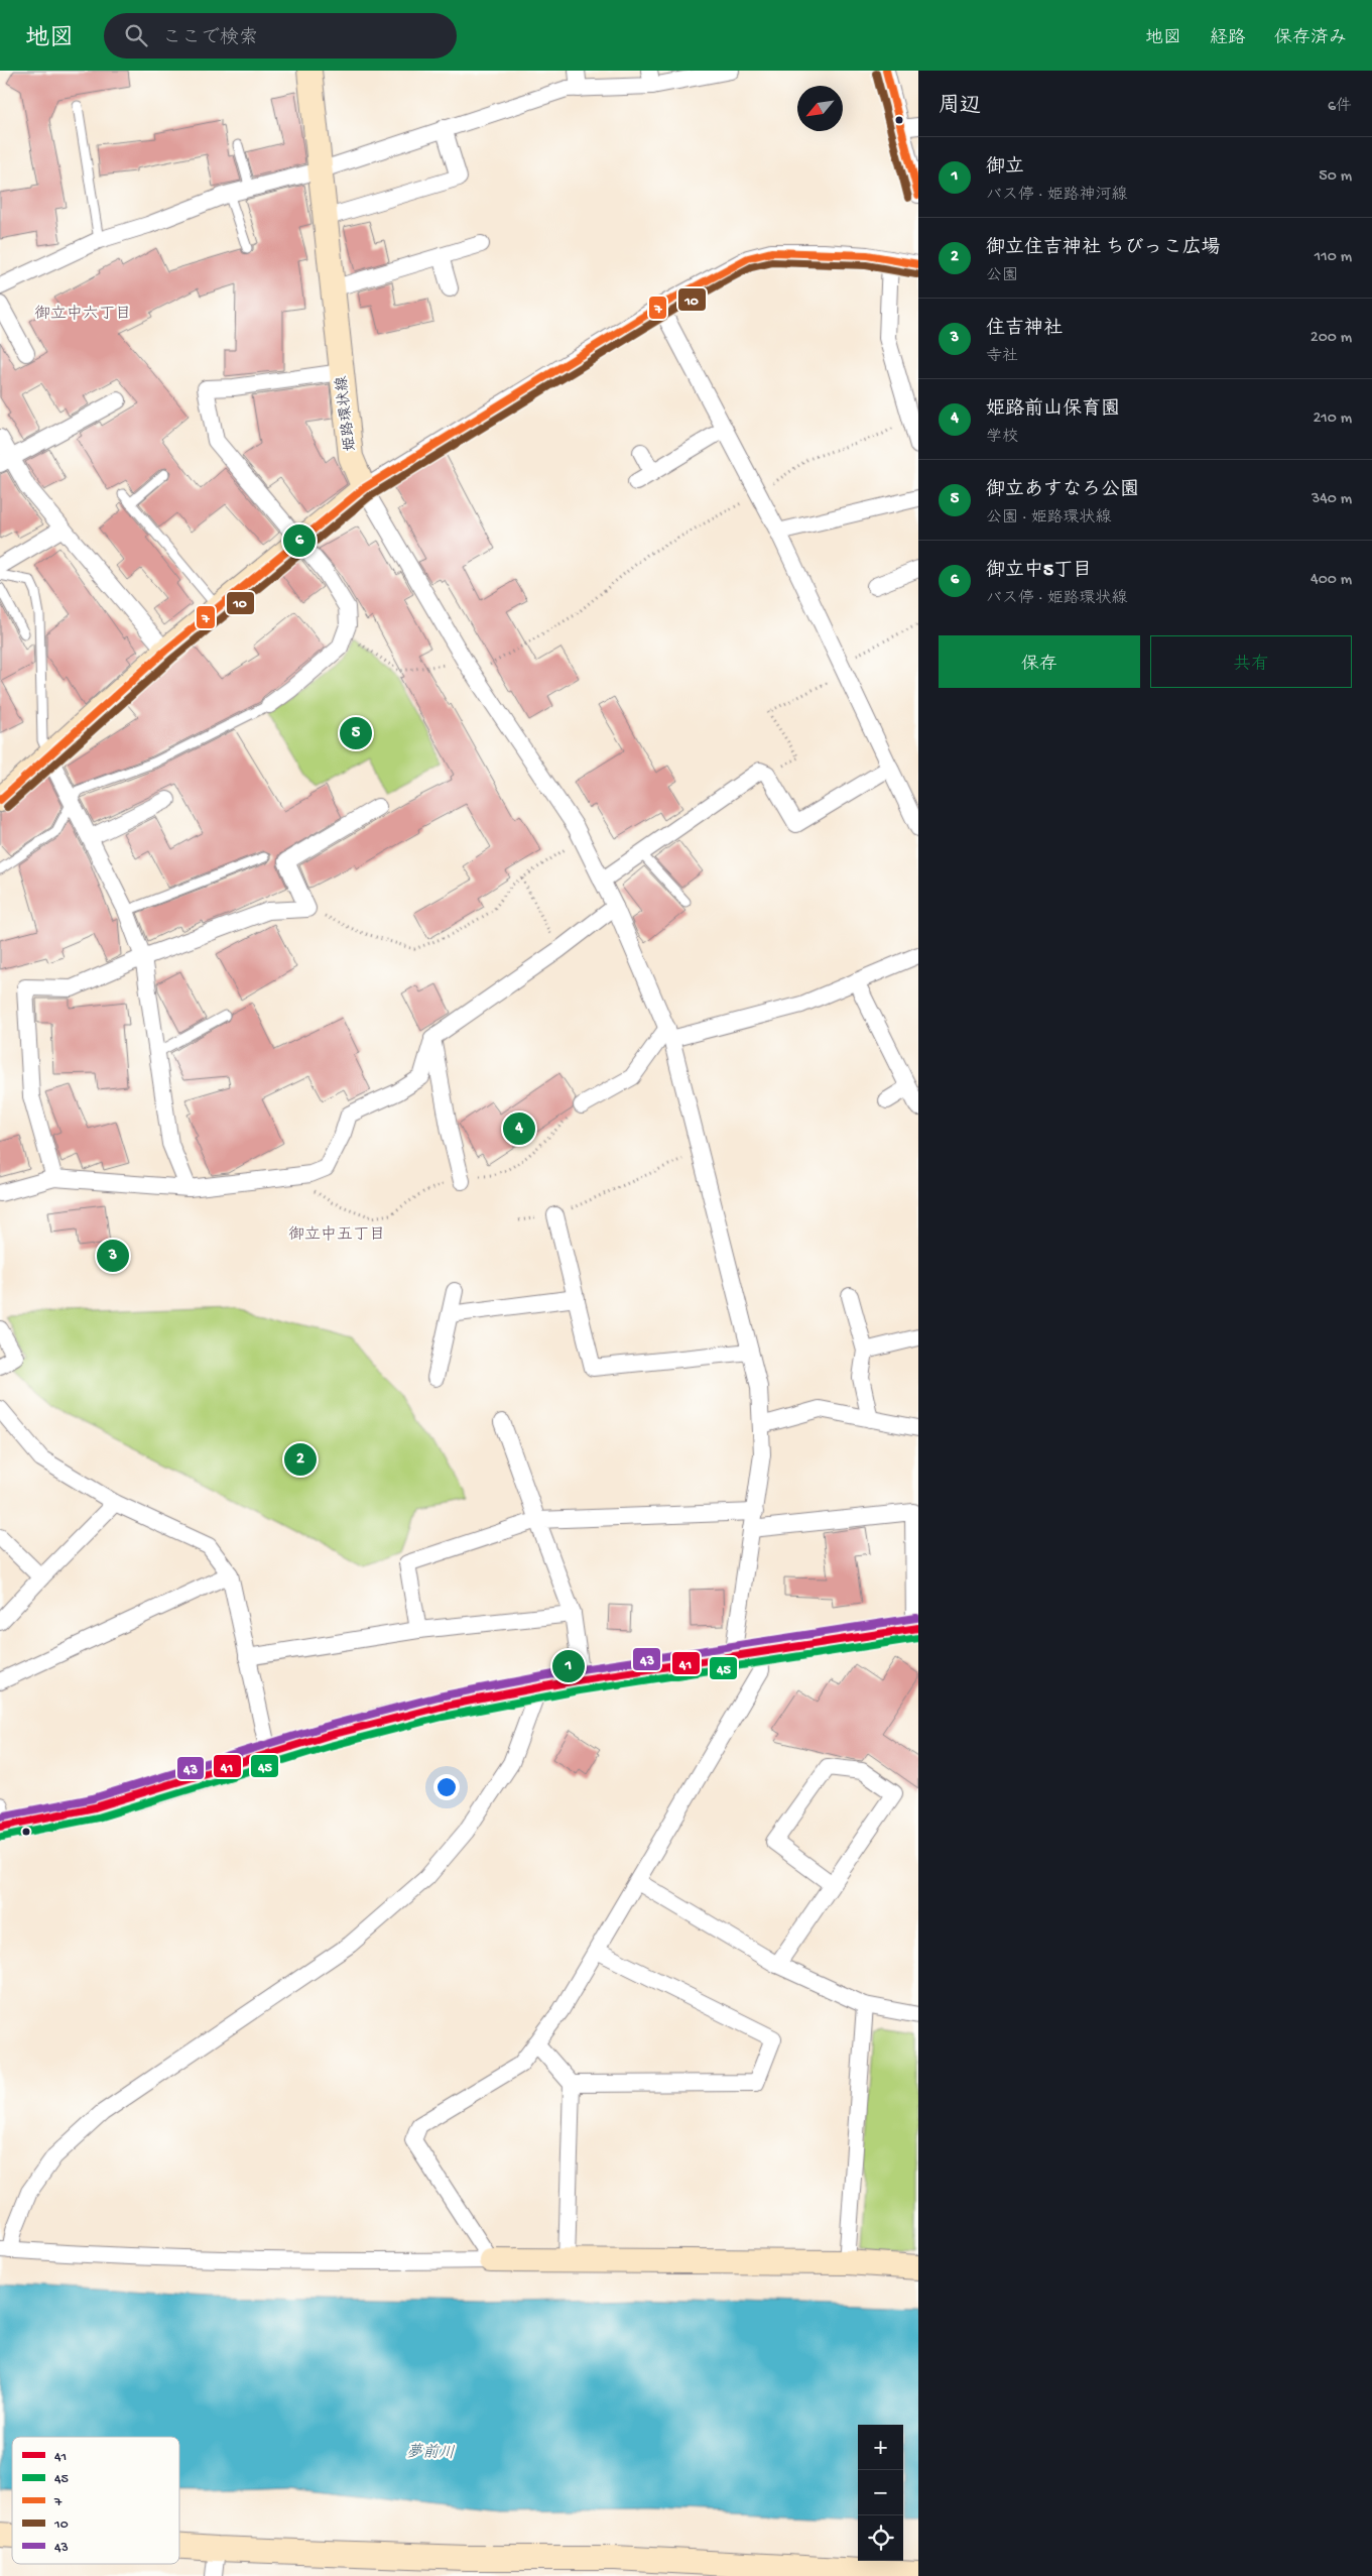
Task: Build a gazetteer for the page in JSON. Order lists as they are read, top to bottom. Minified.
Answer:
{"streets":{"street":["姫路環状線"]},"districts":["御立中六丁目","御立中五丁目"],"water":["夢前川"],"lines":["transit line 7","transit line 10","transit line 43","transit line 41","transit line 45"],"legend":["41","45","7","10","43"],"north":"bottom left","page":{"header":"地図","search":"ここで検索","nav":["地図","経路","保存済み"],"heading":["周辺","6件"],"list":[{"mark":"1","name":"御立","note":"バス停 · 姫路神河線","value":"50 m"},{"mark":"2","name":"御立住吉神社 ちびっこ広場","note":"公園","value":"110 m"},{"mark":"3","name":"住吉神社","note":"寺社","value":"200 m"},{"mark":"4","name":"姫路前山保育園","note":"学校","value":"210 m"},{"mark":"5","name":"御立あすなろ公園","note":"公園 · 姫路環状線","value":"340 m"},{"mark":"6","name":"御立中5丁目","note":"バス停 · 姫路環状線","value":"400 m"}],"pins":["6","5","4","3","2","1"],"buttons":["保存","共有"],"map_buttons":["+","−"]}}
